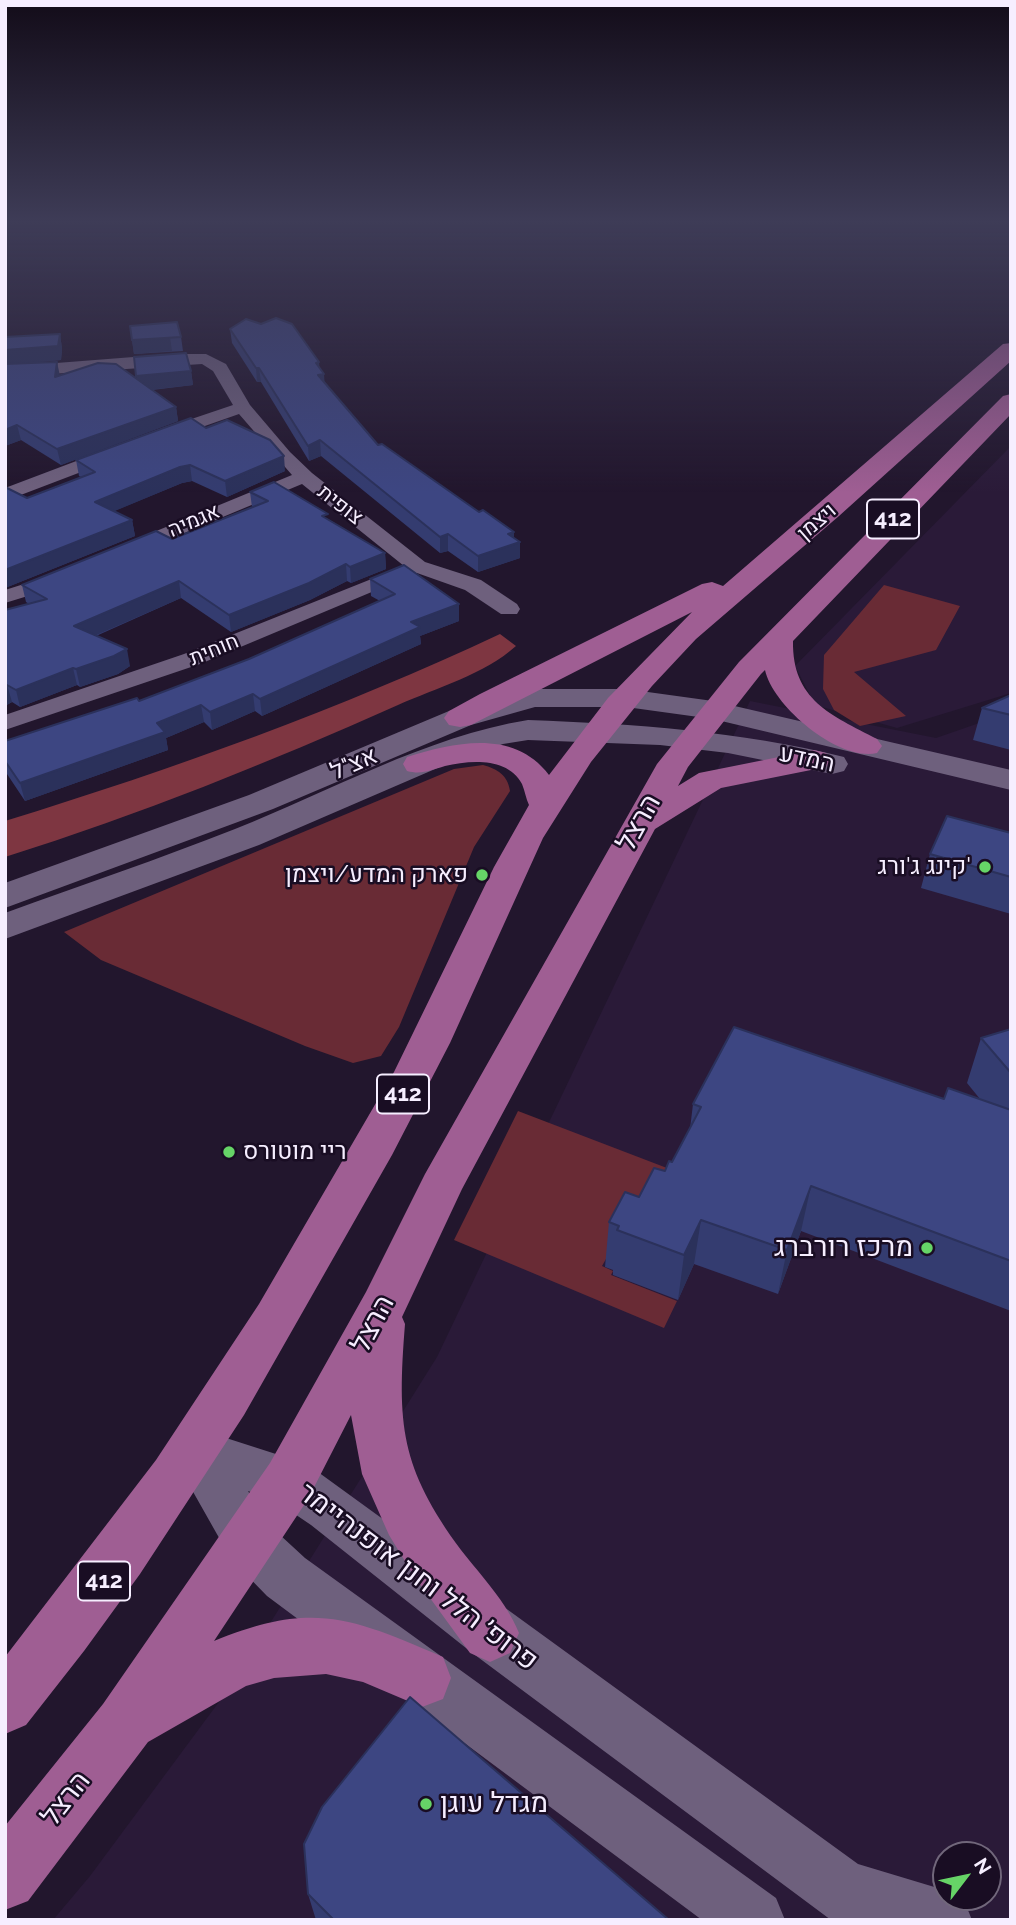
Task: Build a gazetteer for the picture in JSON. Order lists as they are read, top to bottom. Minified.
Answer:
{"streets":{"main road":["412","ויצמן","המדע","אצ\"ל","הרצל"],"street":["צופית","אגמיה","חוחית","פרופ׳ הלל וחנן אופנהיימר"]},"crossings":[["צופית","אגמיה"],["צופית","חוחית"],["412","ויצמן"],["412","המדע"],["412","אצ\"ל"],["412","הרצל"],["412","פרופ׳ הלל וחנן אופנהיימר"],["ויצמן","אצ\"ל"],["המדע","אצ\"ל"],["המדע","הרצל"],["אצ\"ל","הרצל"],["הרצל","פרופ׳ הלל וחנן אופנהיימר"]],"places":["קינג ג'ורג'","פארק המדע/ויצמן","ריי מוטורס","מרכז רורברג","מגדל עוגן"],"north":"top right"}
